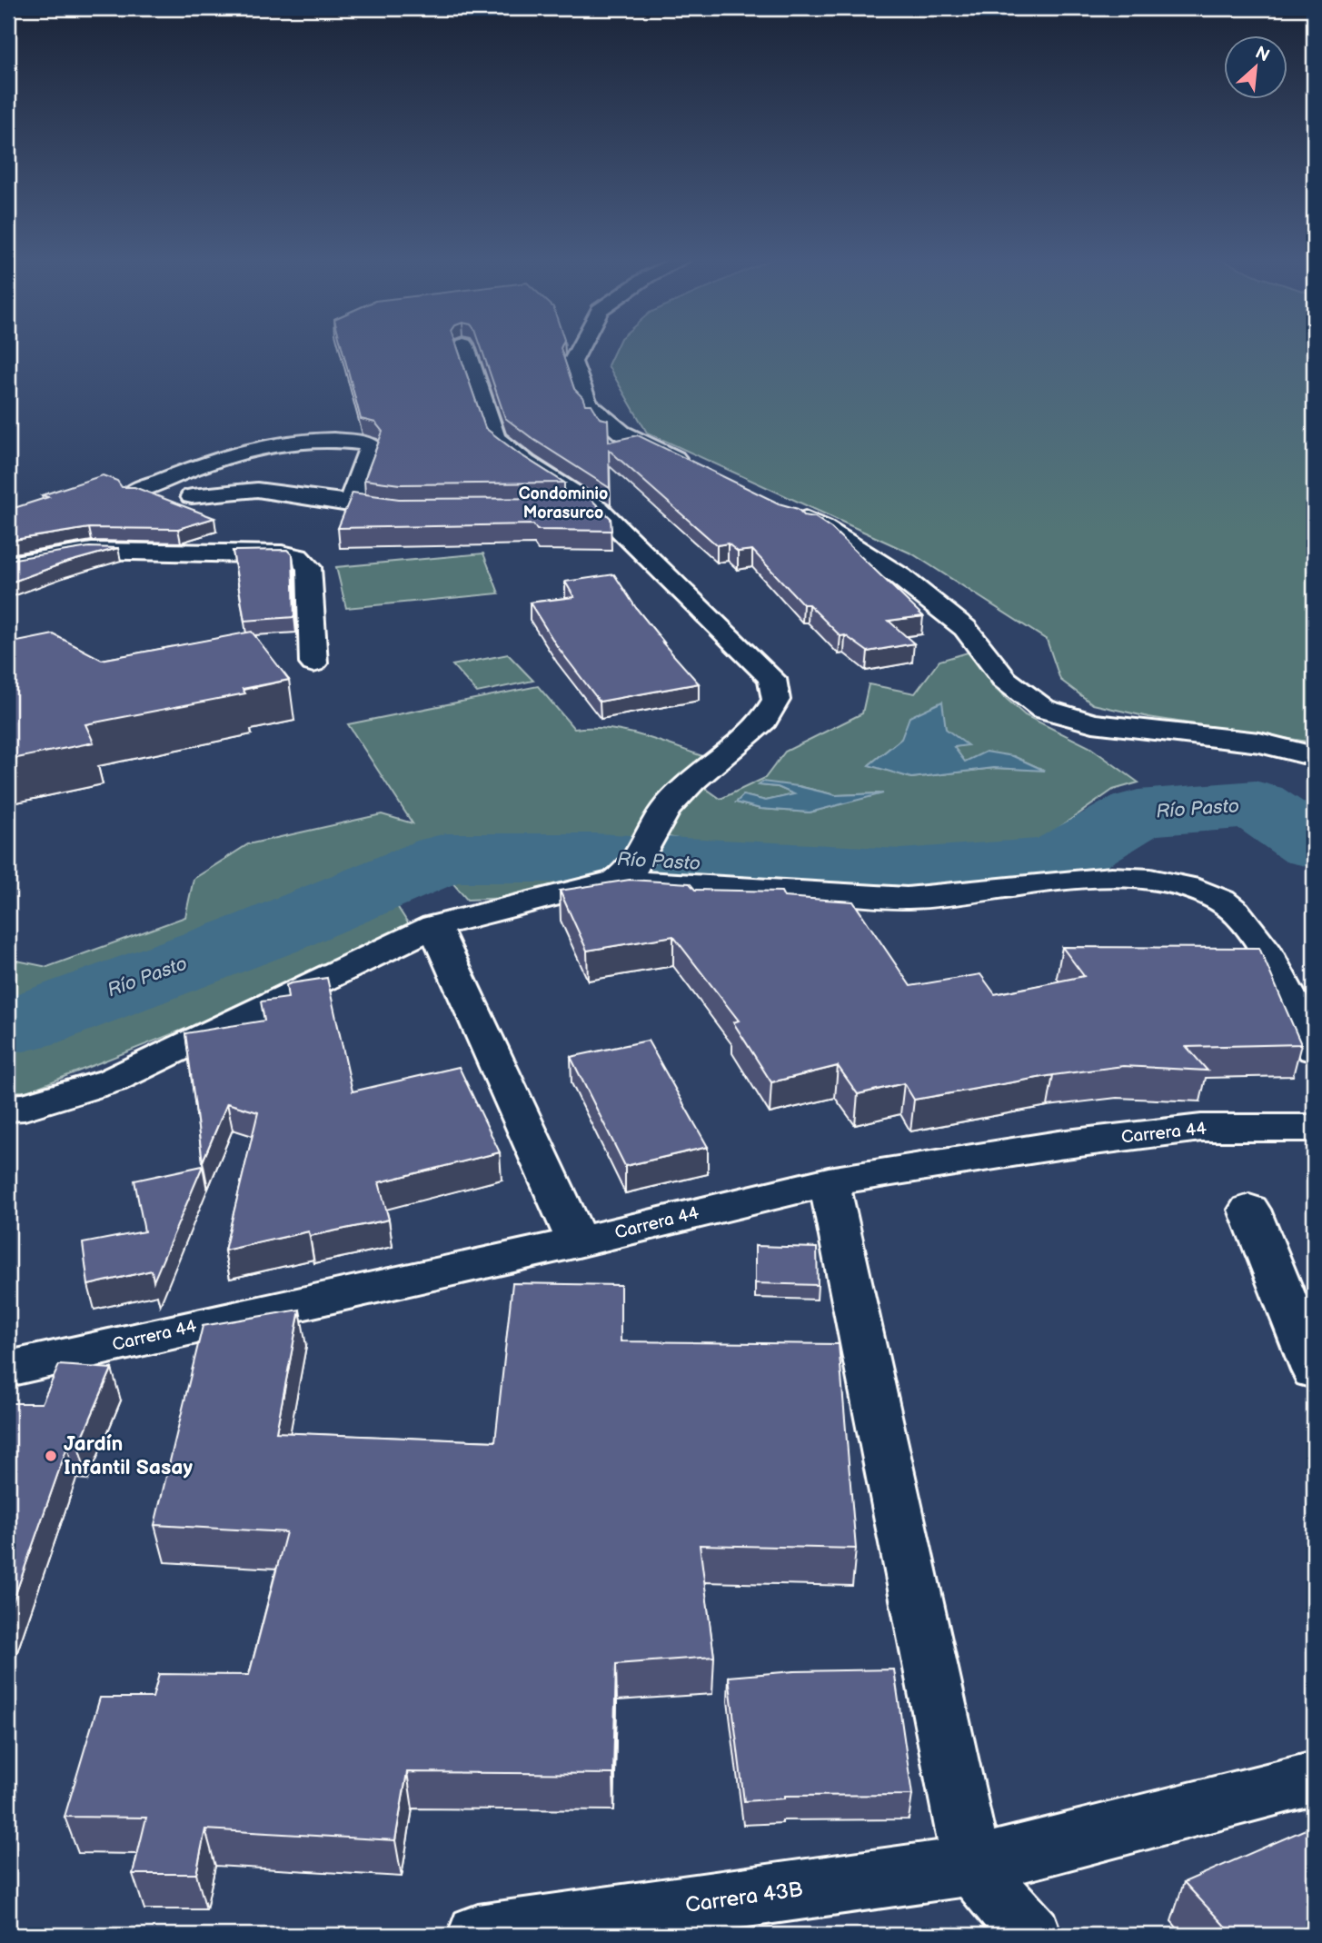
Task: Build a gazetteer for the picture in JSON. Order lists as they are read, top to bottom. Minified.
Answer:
{"streets":{"street":["Carrera 44","Carrera 43B"]},"districts":["Condominio Morasurco"],"water":["Río Pasto"],"places":["Jardín Infantil Sasay"],"north":"top right"}
